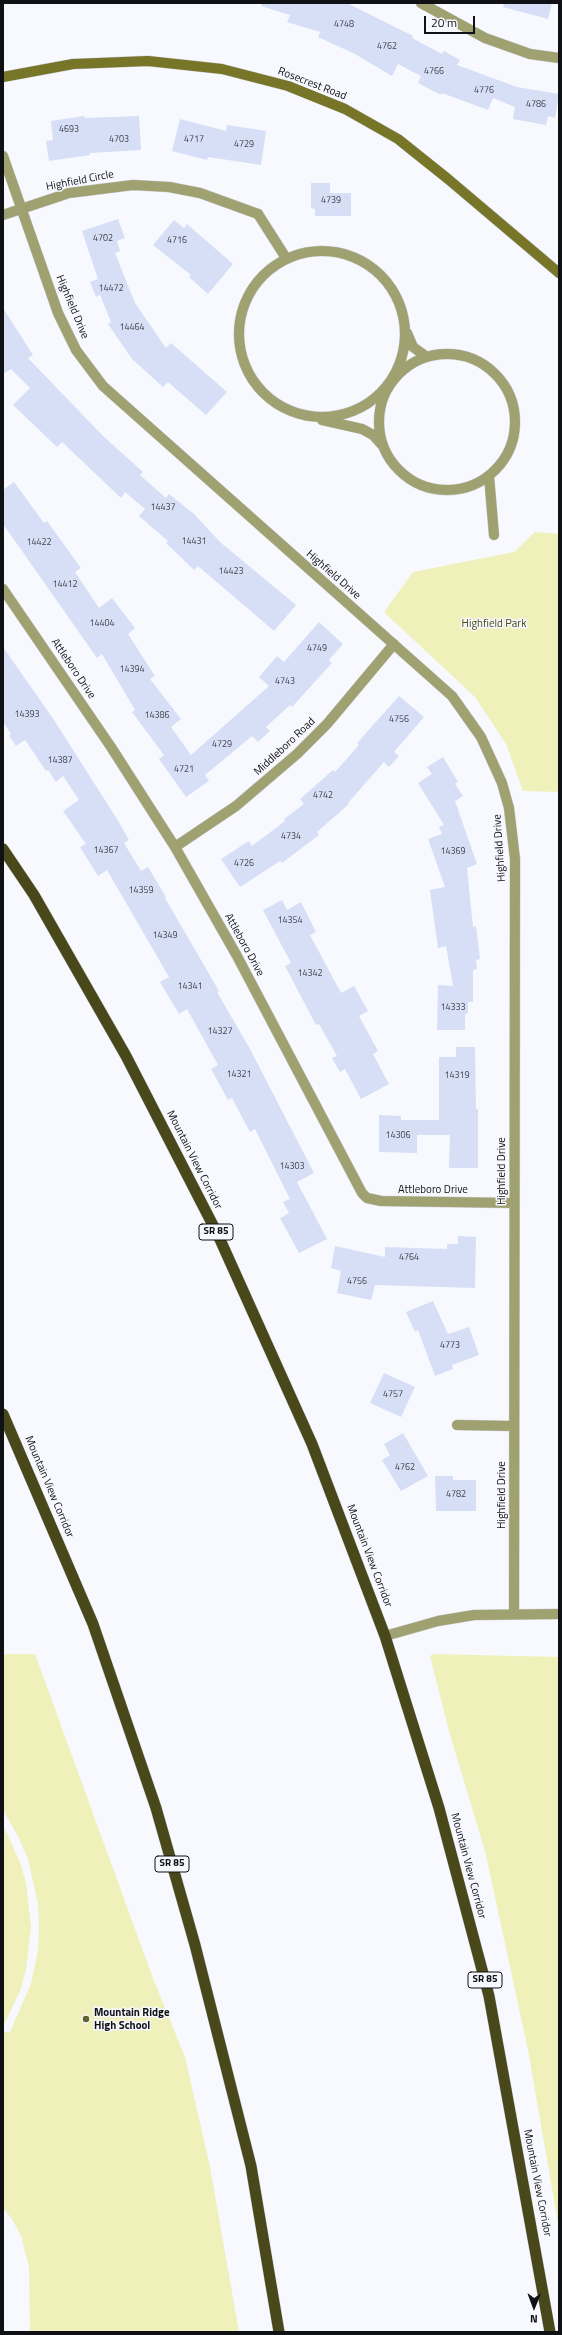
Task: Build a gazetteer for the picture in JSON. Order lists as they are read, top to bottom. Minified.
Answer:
{"streets":{"highway":["Mountain View Corridor","SR 85"],"main road":["Rosecrest Road"],"street":["Highfield Circle","Highfield Drive","Attleboro Drive","Middleboro Road"]},"crossings":[["Highfield Circle","Highfield Drive"],["Highfield Drive","Attleboro Drive"],["Highfield Drive","Middleboro Road"],["Attleboro Drive","Middleboro Road"]],"parks":["Highfield Park"],"places":["Mountain Ridge High School"],"house_numbers":["4748","4762","4766","4776","4786","4693","4703","4717","4729","4739","4702","4716","14472","14464","14437","14431","14422","14423","14412","14404","4749","14394","4743","14393","14386","4756","4729","14387","4721","4742","4734","14367","14369","4726","14359","14354","14349","14342","14341","14333","14327","14321","14319","14306","14303","4764","4756","4773","4757","4762","4782"],"scale_bar":"20 m","north":"bottom"}
